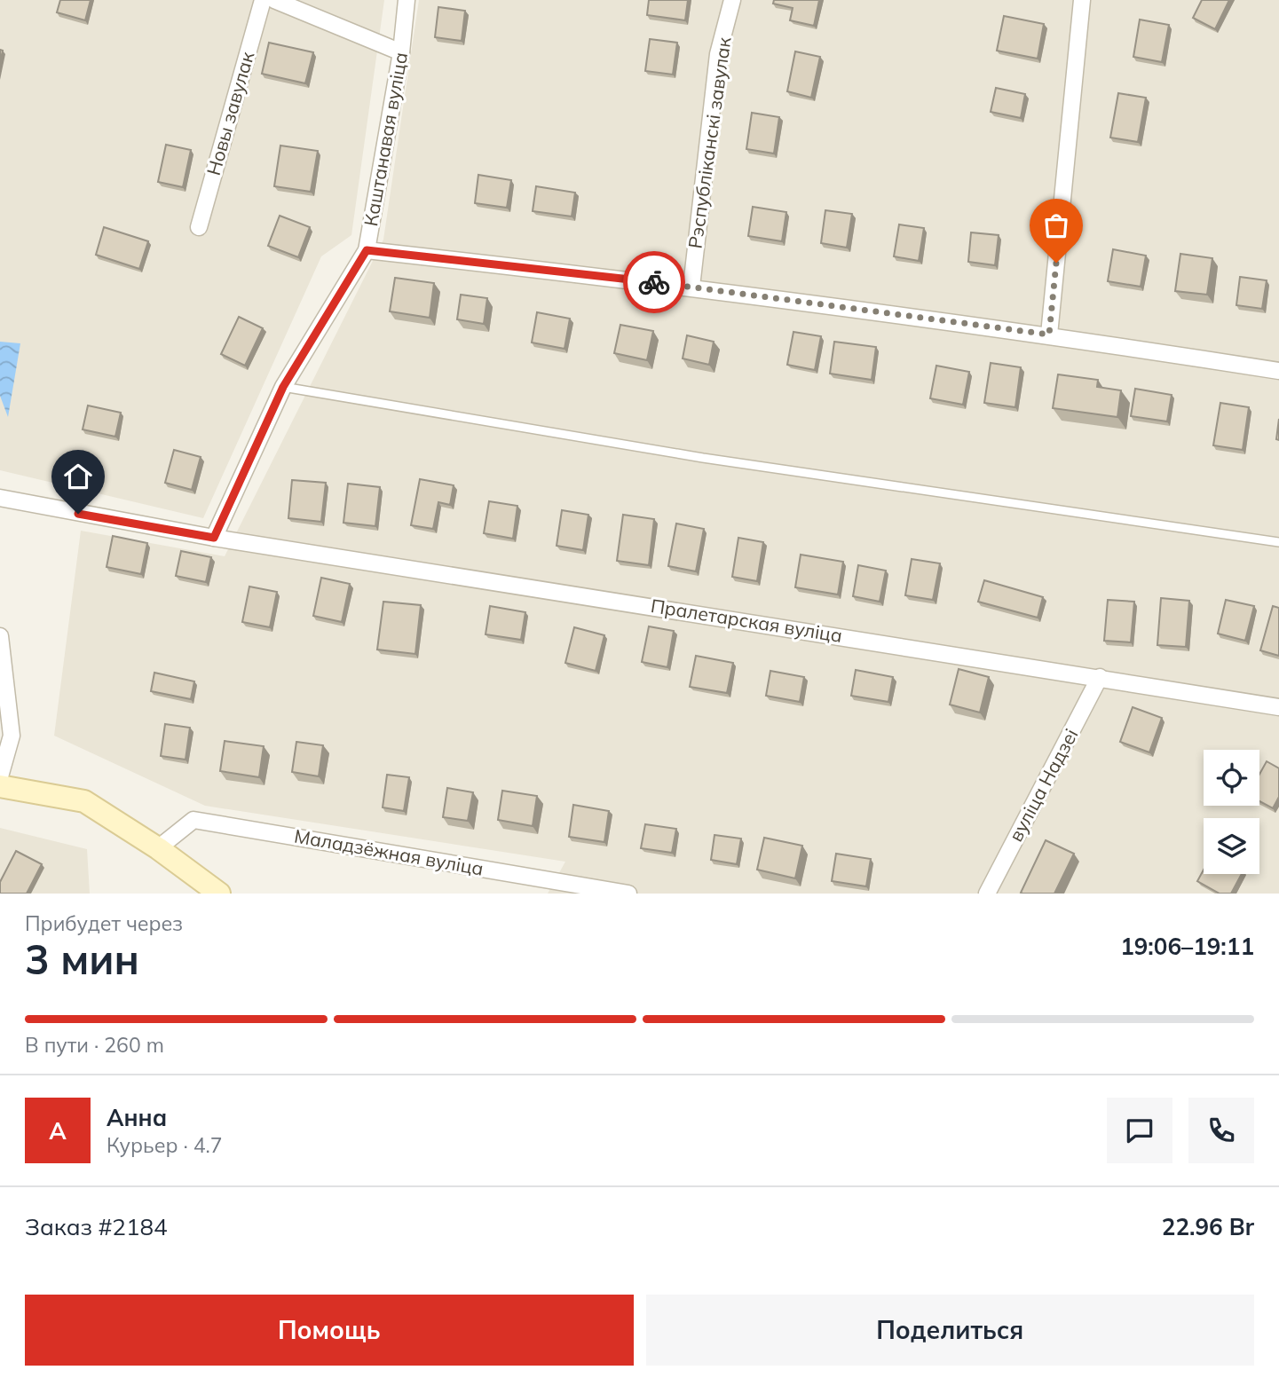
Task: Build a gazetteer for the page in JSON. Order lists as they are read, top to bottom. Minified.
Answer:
{"streets":{"street":["Новы завулак","Каштанавая вуліца","Рэспубліканскі завулак","Пралетарская вуліца","вуліца Надзеі","Маладзёжная вуліца"]},"crossings":[["Каштанавая вуліца","Пралетарская вуліца"],["Пралетарская вуліца","вуліца Надзеі"]],"page":{"heading":["3 мин","Прибудет через","19:06–19:11"],"panel":["Анна","Курьер · 4.7","Заказ #2184","22.96 Br"],"bar":"В пути · 260 m","round":"А","buttons":["Помощь","Поделиться"]}}
